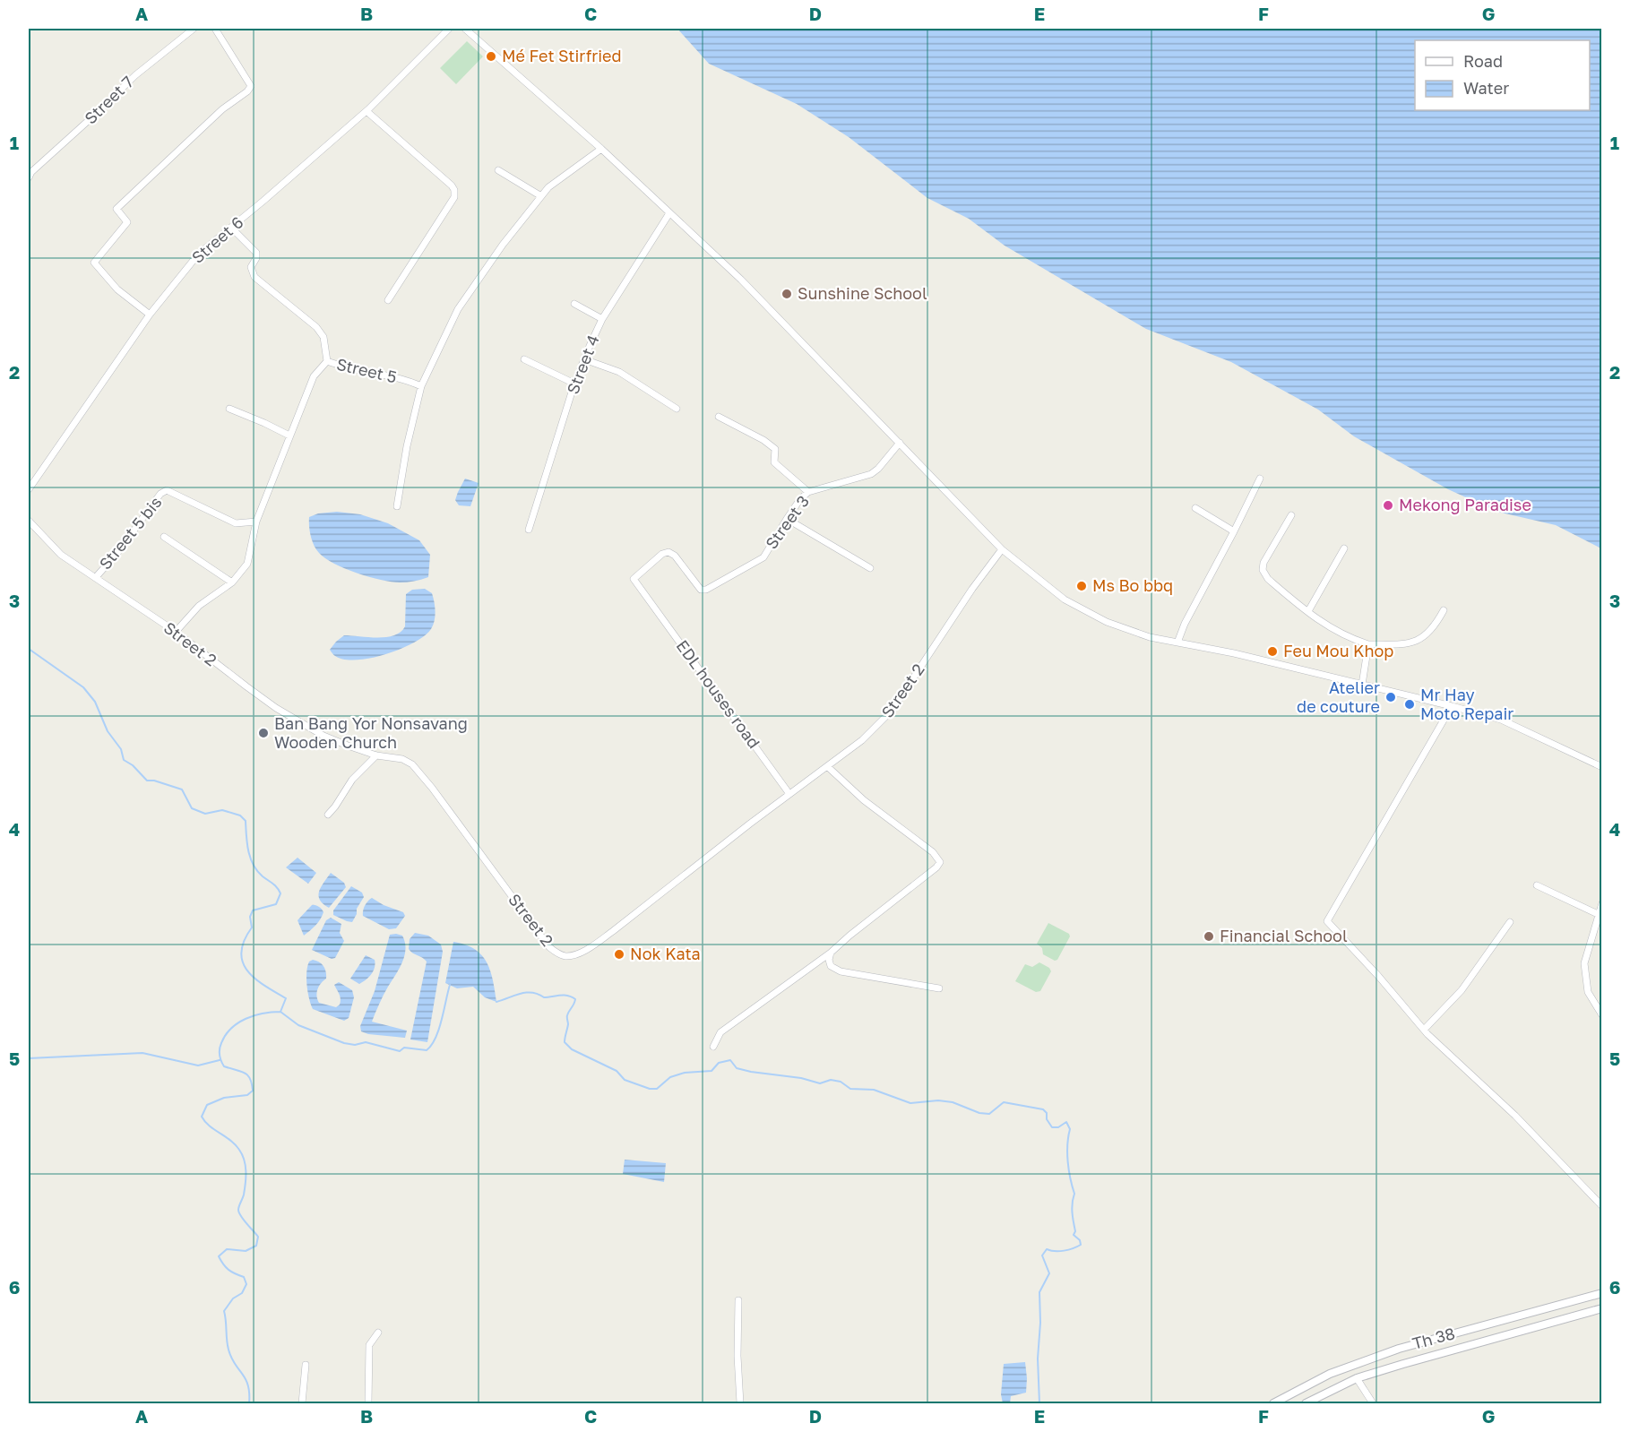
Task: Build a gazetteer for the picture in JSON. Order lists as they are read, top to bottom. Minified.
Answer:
{"streets":{"street":["Street 7","Street 6","Street 4","Street 5","Street 3","Street 5 bis","Street 2","EDL houses road","Th 38"]},"crossings":[["Street 5","Street 5 bis"],["Street 5","Street 2"],["Street 3","EDL houses road"],["Street 5 bis","Street 2"],["Street 2","EDL houses road"]],"places":["Mé Fet Stirfried","Sunshine School","Mekong Paradise","Ms Bo bbq","Feu Mou Khop","Atelier de couture","Mr Hay Moto Repair","Ban Bang Yor Nonsavang Wooden Church","Financial School","Nok Kata"],"legend":["Road","Water"],"grid":{"columns":["A","B","C","D","E","F","G"],"rows":["1","2","3","4","5","6"]}}
